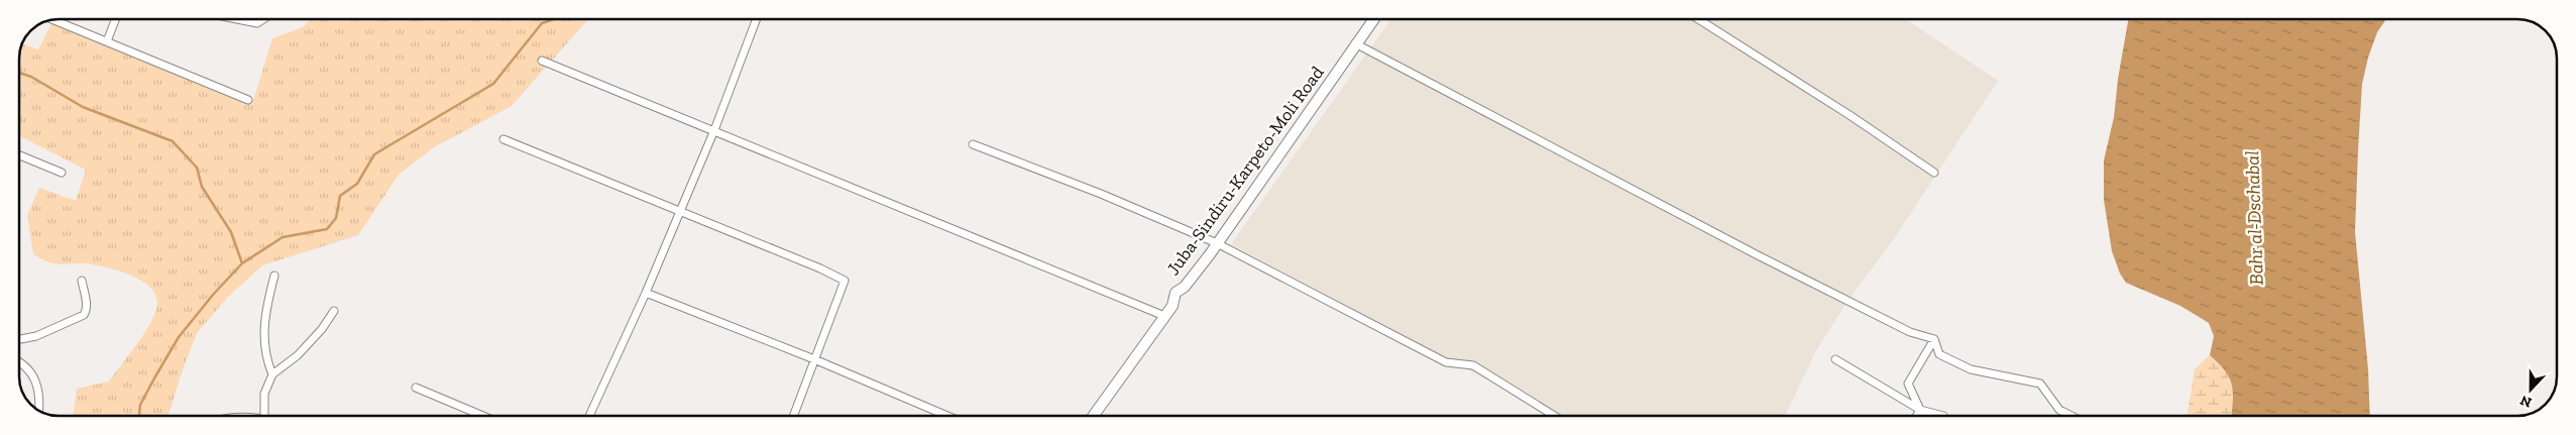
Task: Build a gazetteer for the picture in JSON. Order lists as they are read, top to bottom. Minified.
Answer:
{"streets":{"main road":["Juba-Sindiru-Karpeto-Moli Road"]},"water":["Bahr al-Dschabal"],"north":"bottom"}
